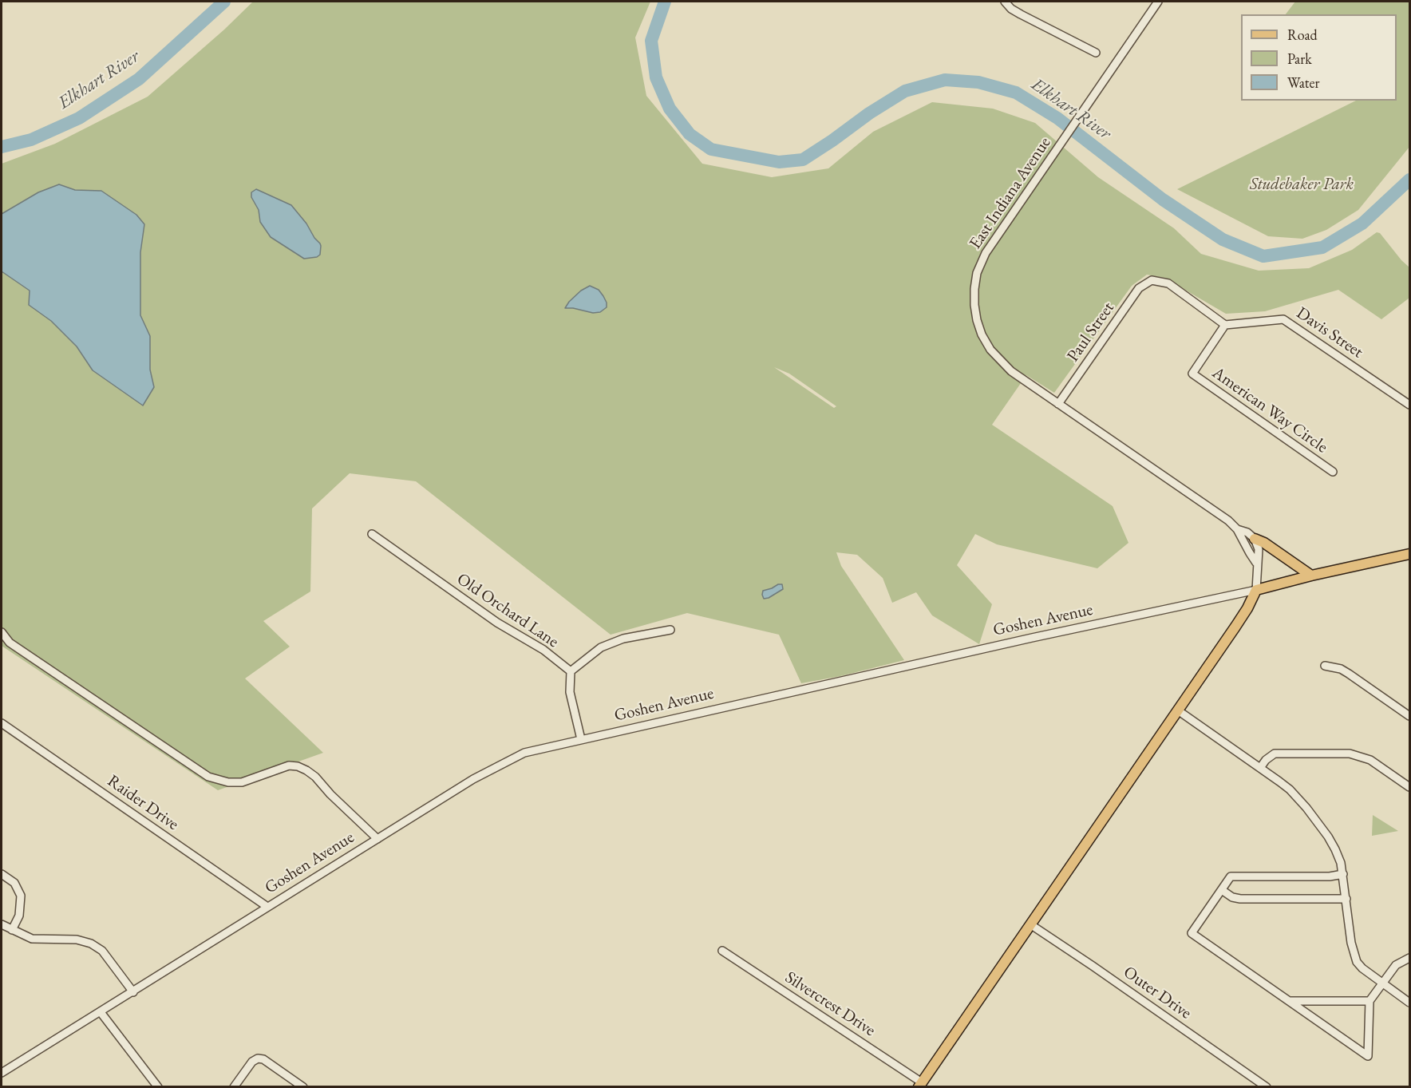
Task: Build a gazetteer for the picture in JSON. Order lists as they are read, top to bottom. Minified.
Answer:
{"streets":{"main road":["Goshen Avenue"],"street":["East Indiana Avenue","Paul Street","Davis Street","American Way Circle","Old Orchard Lane","Raider Drive","Outer Drive","Silvercrest Drive"]},"crossings":[["East Indiana Avenue","Paul Street"],["East Indiana Avenue","Goshen Avenue"],["Paul Street","Davis Street"],["Paul Street","American Way Circle"],["Davis Street","American Way Circle"],["Goshen Avenue","Raider Drive"]],"water":["Elkhart River"],"parks":["Studebaker Park"],"legend":["Road","Park","Water"]}
